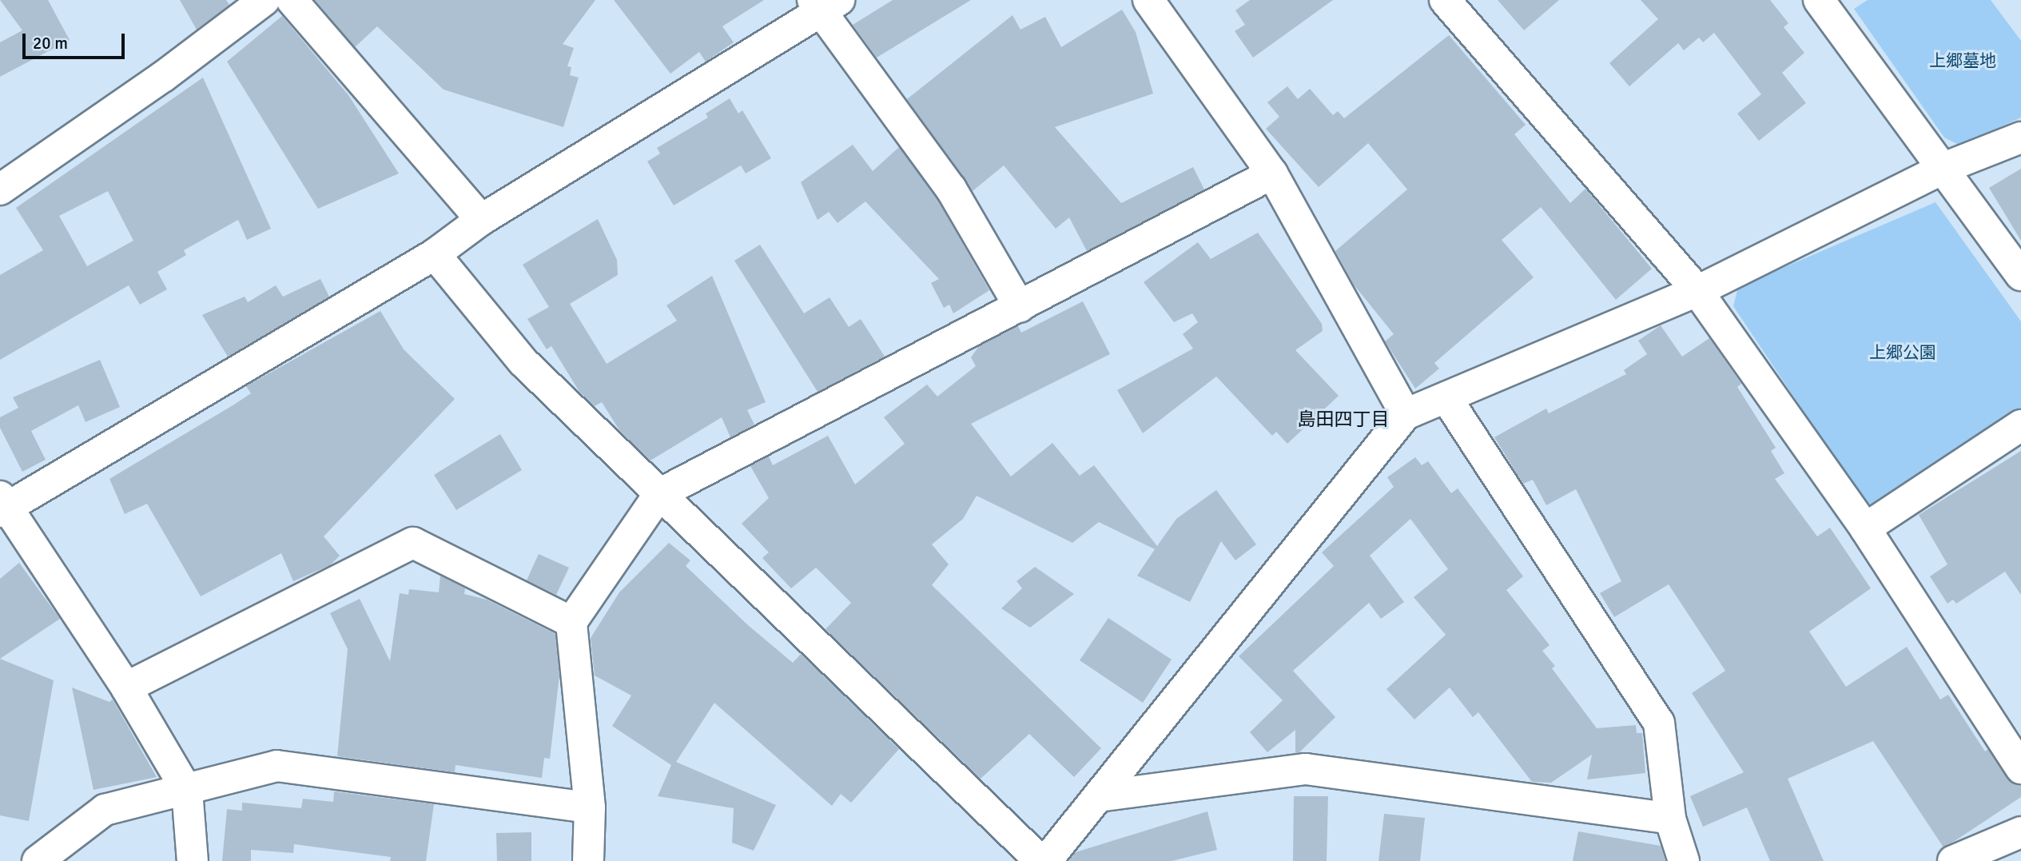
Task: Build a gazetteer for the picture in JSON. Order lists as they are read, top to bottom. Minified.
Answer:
{"districts":["島田四丁目"],"parks":["上郷墓地","上郷公園"],"scale_bar":"20 m"}
